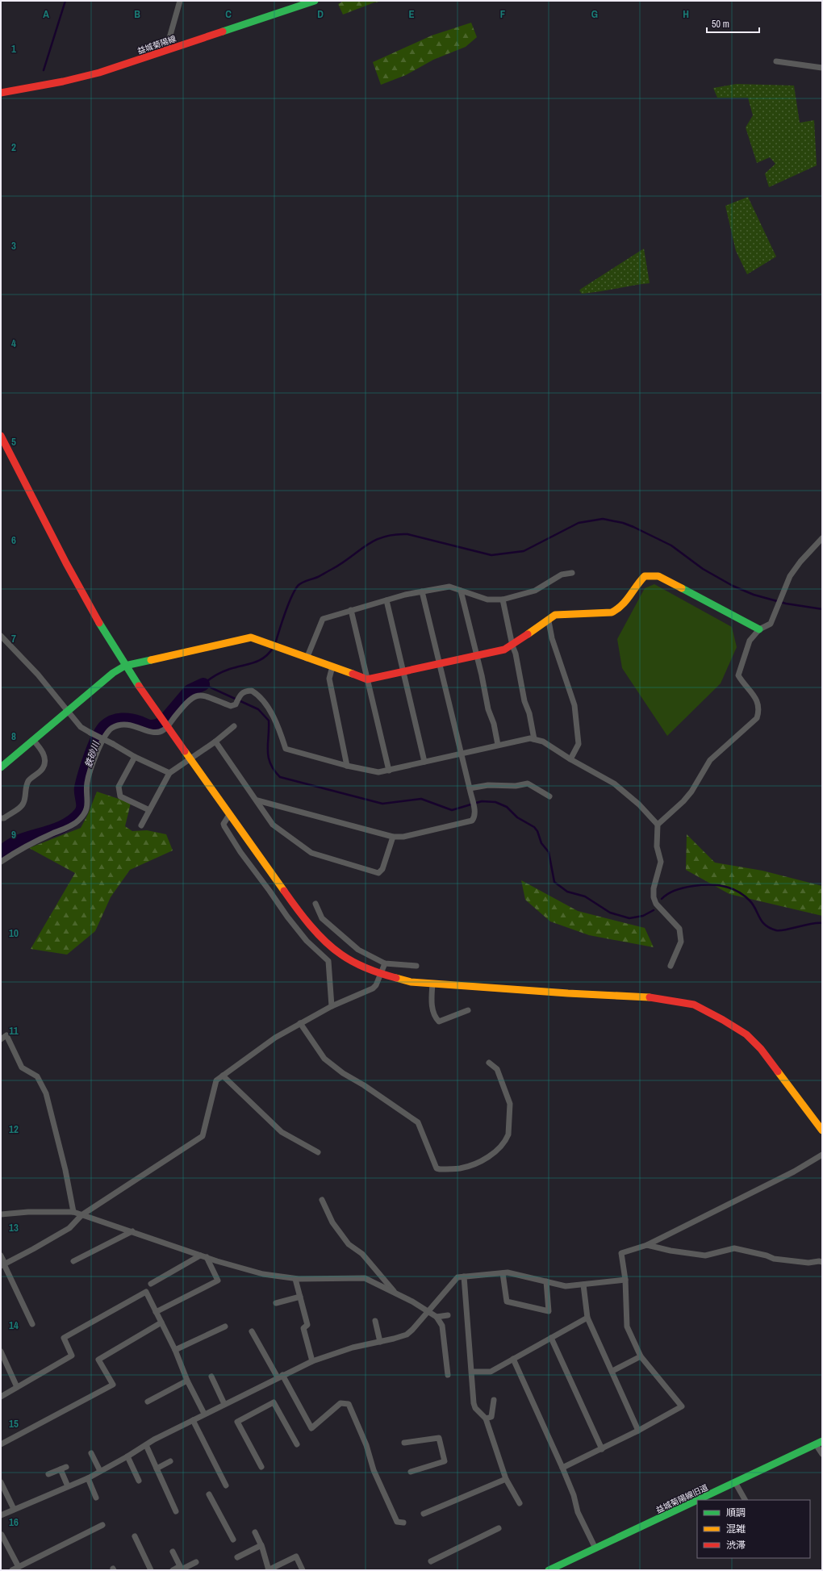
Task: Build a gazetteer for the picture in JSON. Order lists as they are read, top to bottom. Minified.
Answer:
{"streets":{"street":["益城菊陽線","益城菊陽線旧道"]},"water":["鉄砂川"],"legend":["順調","混雑","渋滞"],"scale_bar":"50 m","grid":{"columns":["A","B","C","D","E","F","G","H"],"rows":["1","2","3","4","5","6","7","8","9","10","11","12","13","14","15","16"]}}
